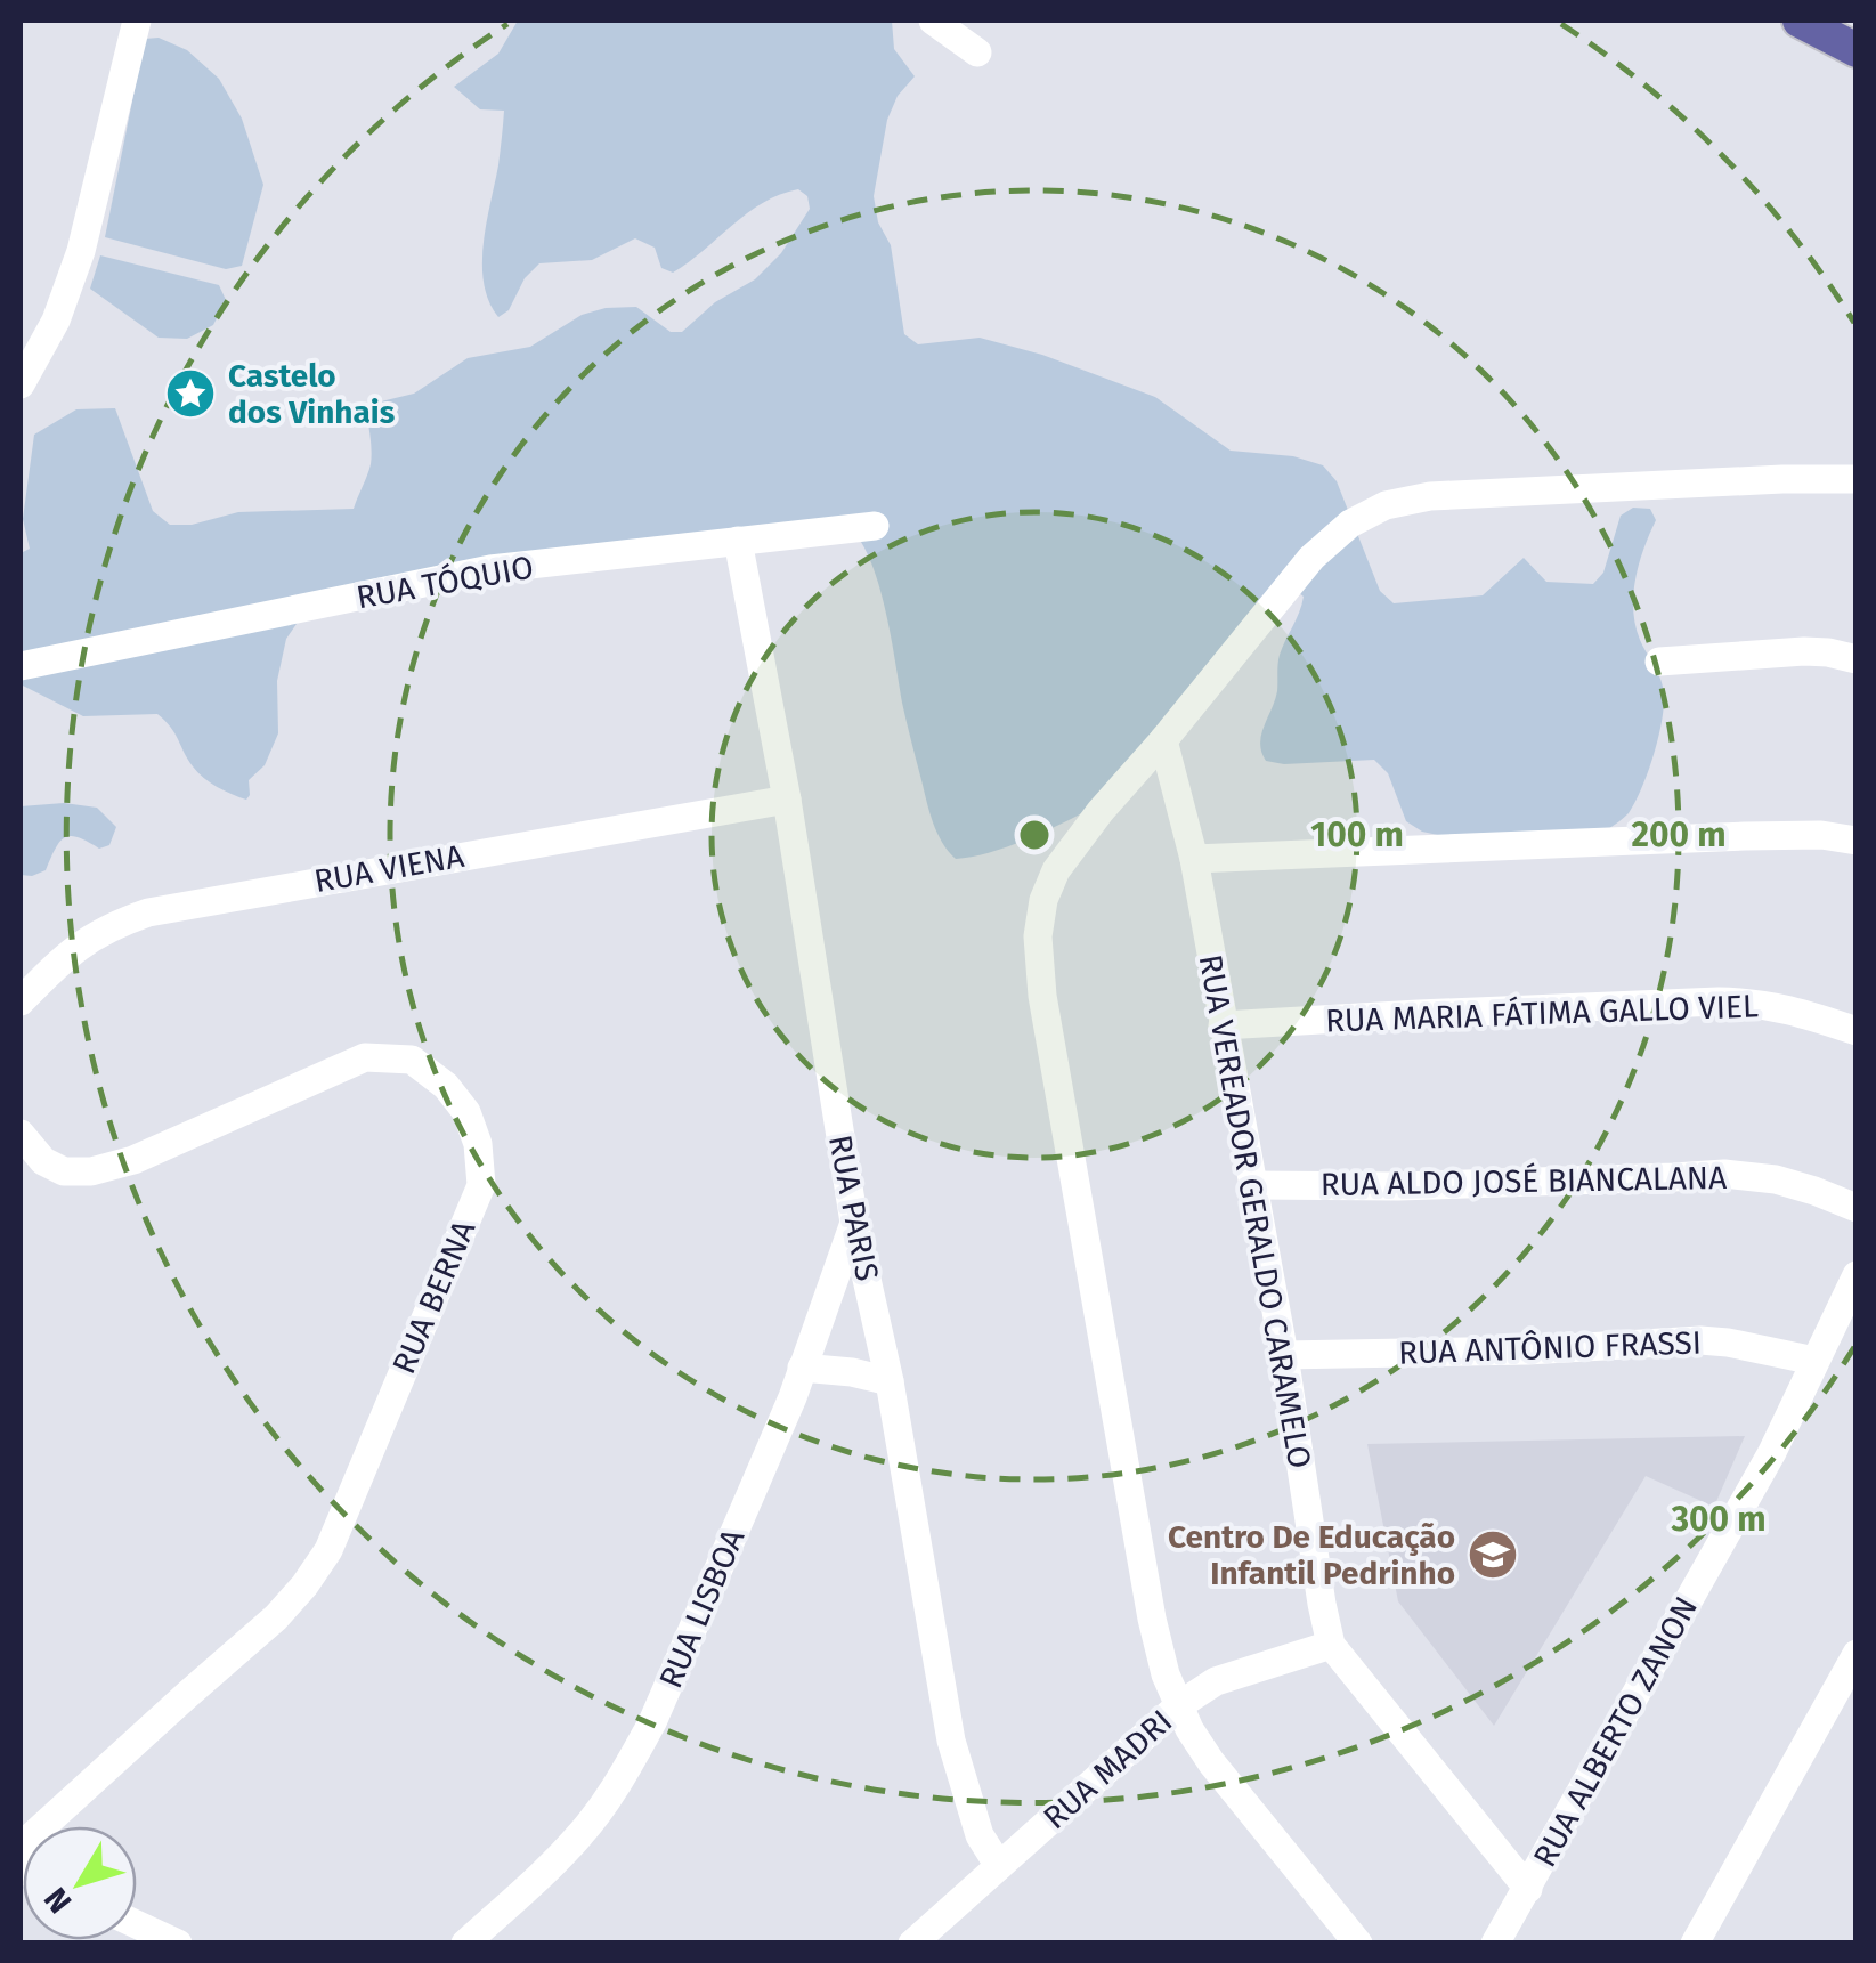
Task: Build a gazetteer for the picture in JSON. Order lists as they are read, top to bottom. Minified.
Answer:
{"streets":{"street":["RUA TÓQUIO","RUA VIENA","RUA MARIA FÁTIMA GALLO VIEL","RUA ALDO JOSÉ BIANCALANA","RUA PARIS","RUA VEREADOR GERALDO CARAMELO","RUA BERNA","RUA ANTÔNIO FRASSI","RUA LISBOA","RUA ALBERTO ZANON","RUA MADRI"]},"crossings":[["RUA TÓQUIO","RUA PARIS"],["RUA VIENA","RUA PARIS"],["RUA MARIA FÁTIMA GALLO VIEL","RUA VEREADOR GERALDO CARAMELO"],["RUA ALDO JOSÉ BIANCALANA","RUA VEREADOR GERALDO CARAMELO"],["RUA PARIS","RUA LISBOA"],["RUA PARIS","RUA MADRI"],["RUA VEREADOR GERALDO CARAMELO","RUA ANTÔNIO FRASSI"],["RUA VEREADOR GERALDO CARAMELO","RUA ALBERTO ZANON"],["RUA VEREADOR GERALDO CARAMELO","RUA MADRI"],["RUA ANTÔNIO FRASSI","RUA ALBERTO ZANON"]],"places":{"place":["Castelo dos Vinhais"],"school or university":["Centro De Educação Infantil Pedrinho"]},"north":"bottom left","rings":["100 m","200 m","300 m"]}
